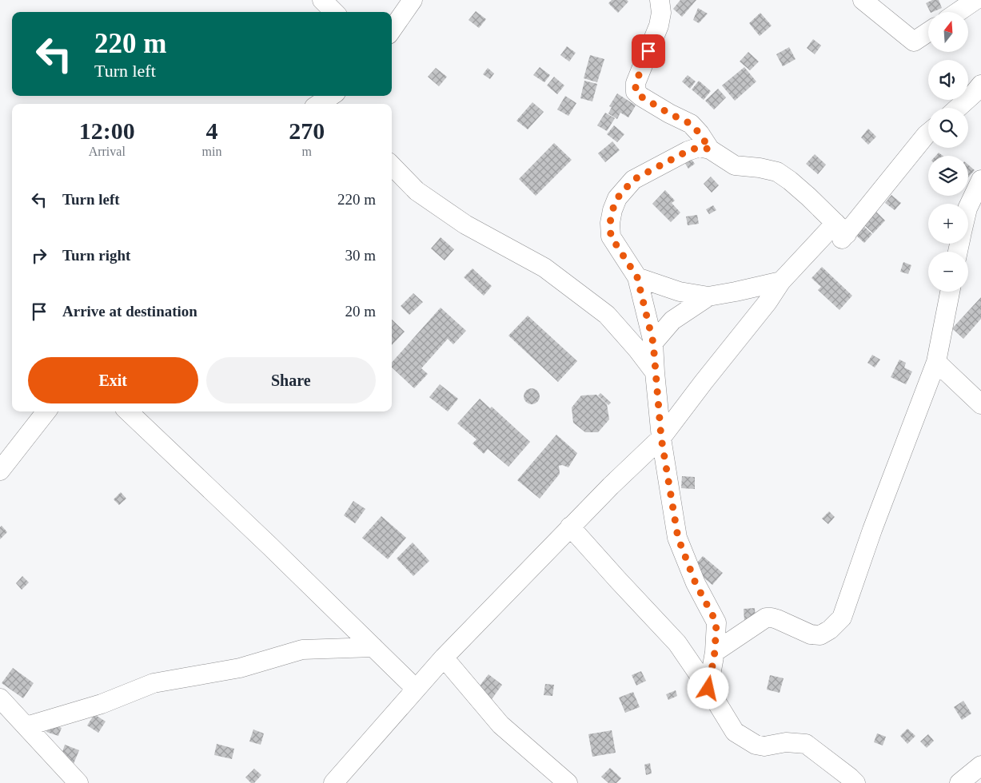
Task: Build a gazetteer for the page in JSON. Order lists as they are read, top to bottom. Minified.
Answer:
{"north":"top","page":{"map_buttons":["+","−"],"turn":["220 m","Turn left"],"eta":["12:00","Arrival","4","min","270","m"],"list":[{"name":"Turn left","value":"220 m"},{"name":"Turn right","value":"30 m"},{"name":"Arrive at destination","value":"20 m"}],"buttons":["Exit","Share"]}}
